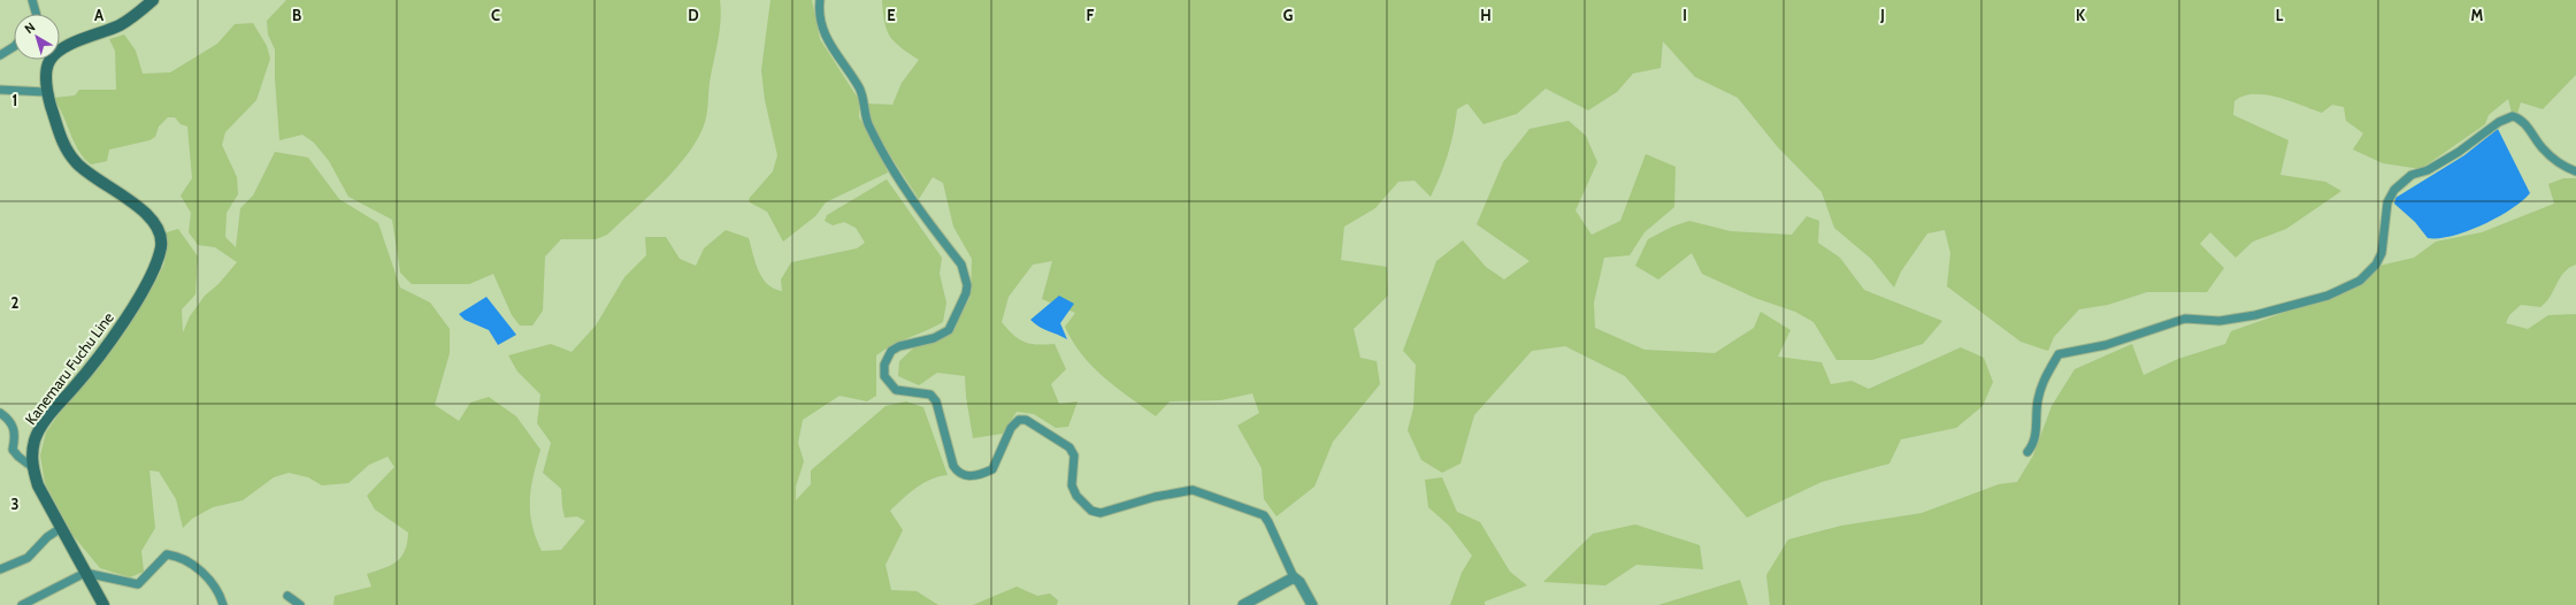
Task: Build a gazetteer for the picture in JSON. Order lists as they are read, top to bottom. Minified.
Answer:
{"streets":{"main road":["Kanemaru Fuchu Line"]},"north":"top left","grid":{"columns":["A","B","C","D","E","F","G","H","I","J","K","L","M"],"rows":["1","2","3"]}}
